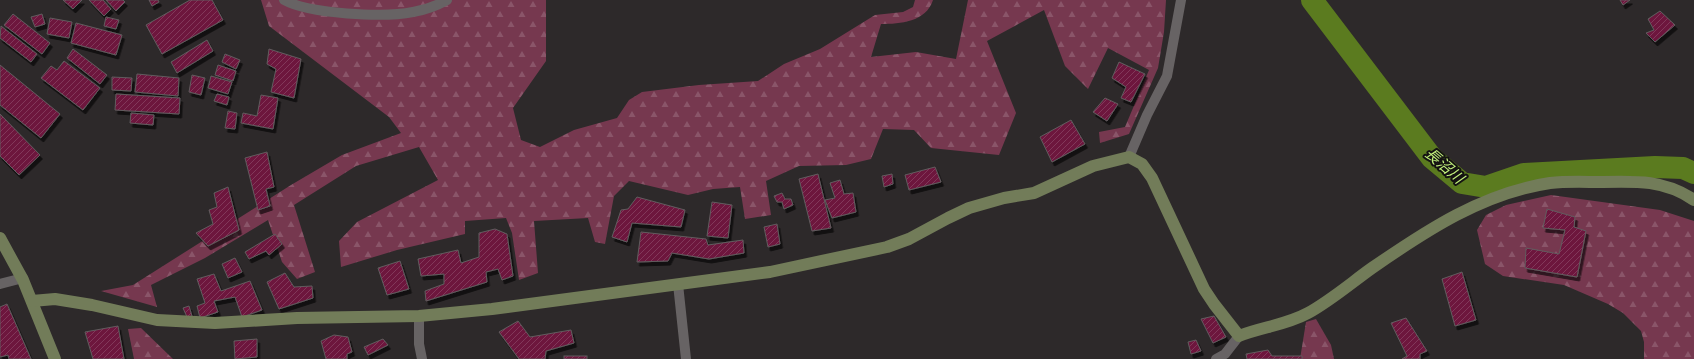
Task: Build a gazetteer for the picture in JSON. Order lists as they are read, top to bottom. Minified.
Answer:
{"water":["長沼川"]}
